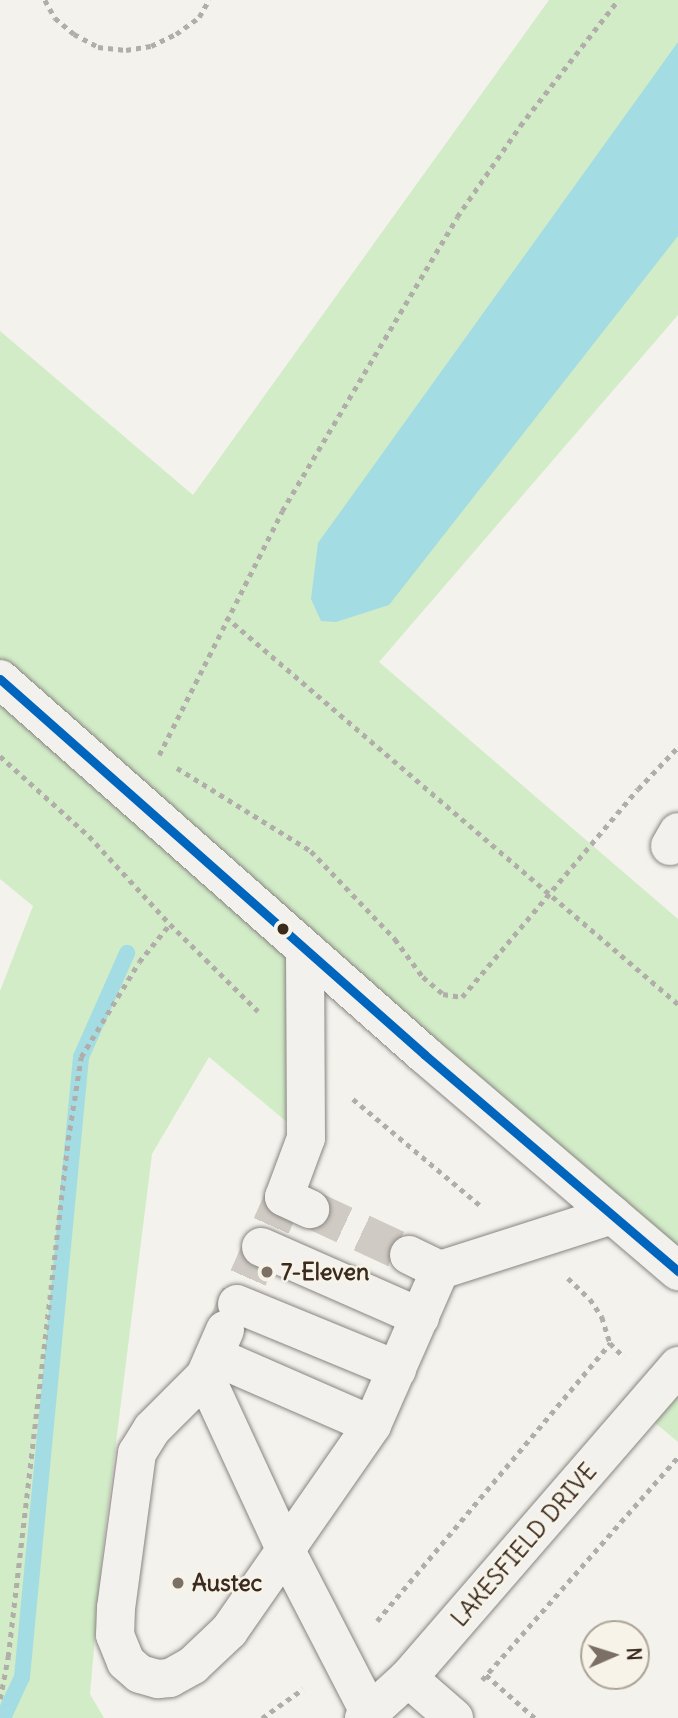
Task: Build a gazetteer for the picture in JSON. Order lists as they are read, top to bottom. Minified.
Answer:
{"streets":{"main road":["LAKESFIELD DRIVE"]},"places":["7-Eleven","Austec"],"north":"right"}
